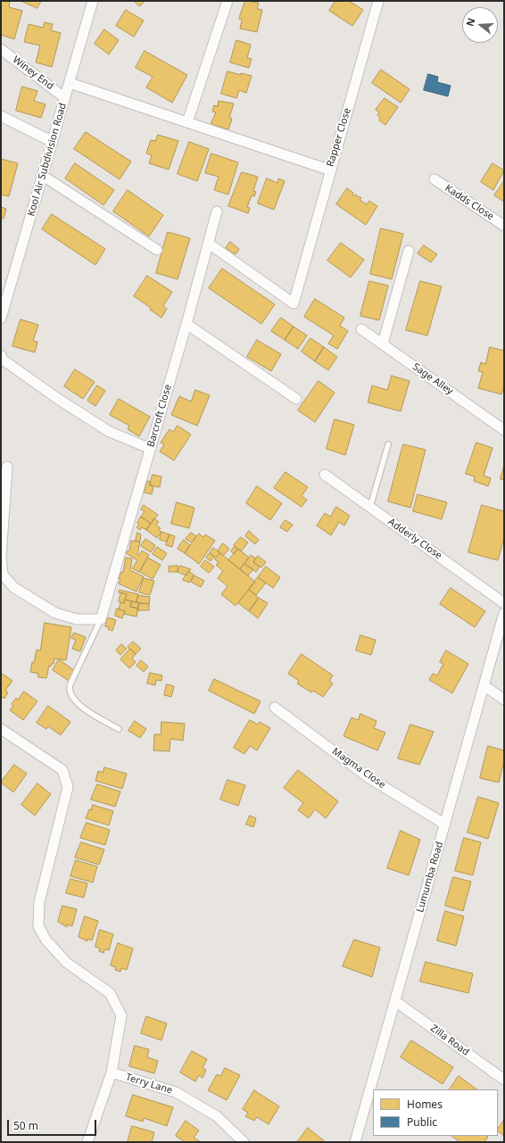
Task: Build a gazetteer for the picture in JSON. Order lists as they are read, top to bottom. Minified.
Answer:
{"streets":{"street":["Winey End","Rapper Close","Kool Air Subdivision Road","Kadds Close","Sage Alley","Barcroft Close","Adderly Close","Magma Close","Lumumba Road","Zilla Road","Terry Lane"]},"crossings":[["Winey End","Kool Air Subdivision Road"],["Rapper Close","Kool Air Subdivision Road"],["Magma Close","Lumumba Road"],["Lumumba Road","Zilla Road"]],"legend":["Homes","Public"],"scale_bar":"50 m","north":"left"}
